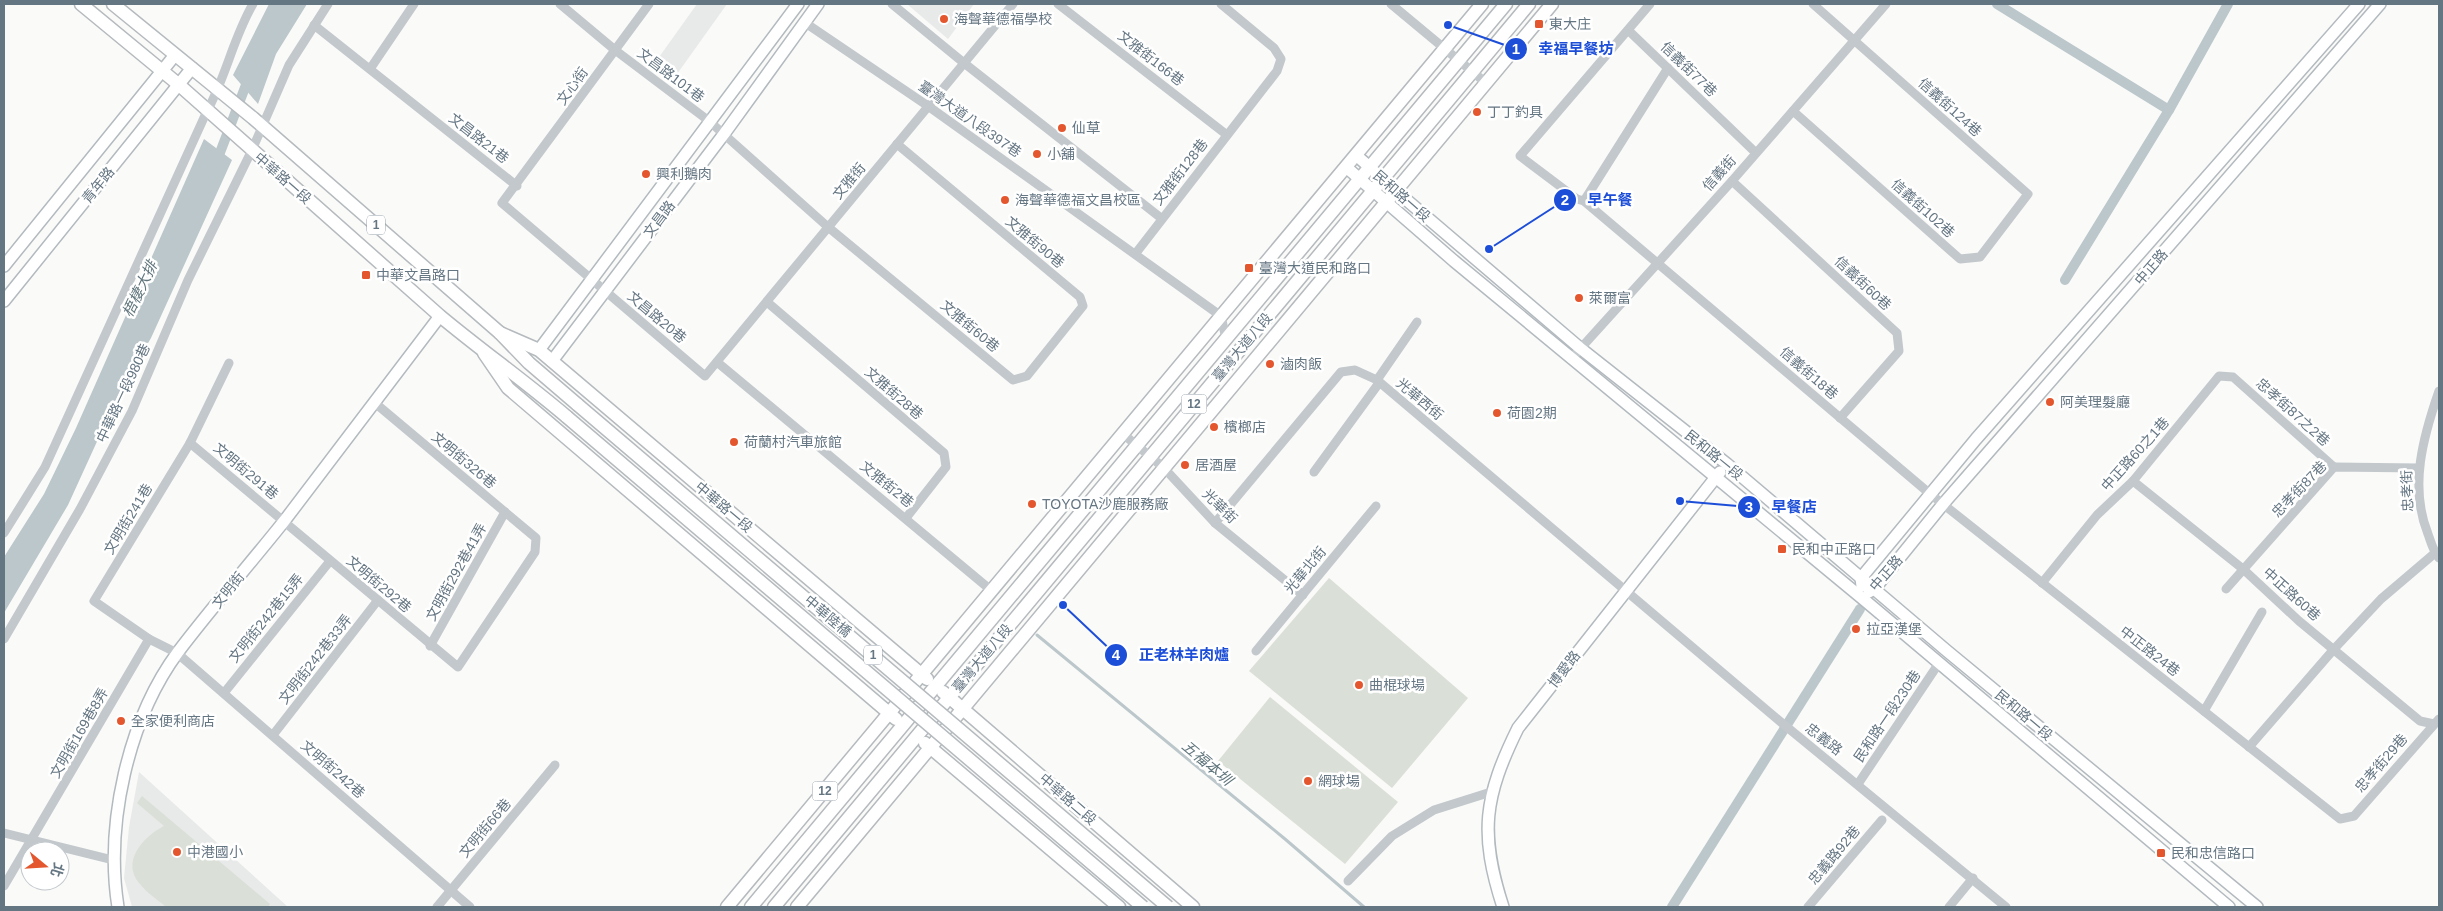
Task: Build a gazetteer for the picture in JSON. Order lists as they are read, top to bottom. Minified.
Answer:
{"streets":{"main road":["中華路一段","1","臺灣大道八段","12","中華陸橋","中華路二段"],"street":["文雅街166巷","信義街77巷","文昌路101巷","文心街","信義街124巷","臺灣大道八段397巷","文昌路21巷","文雅街128巷","信義街","文雅街","青年路","民和路一段","信義街102巷","文昌路","文雅街90巷","中正路","信義街60巷","文昌路20巷","文雅街60巷","信義街18巷","中華路一段980巷","文雅街28巷","光華西街","忠孝街87之2巷","中正路60之1巷","文明街326巷","文明街291巷","文雅街2巷","忠孝街87巷","忠孝街","光華街","文明街241巷","光華北街","文明街292巷41弄","文明街292巷","文明街","中正路60巷","文明街242巷15弄","中正路24巷","文明街242巷33弄","博愛路","民和路一段230巷","文明街169巷8弄","忠義路","忠孝街29巷","文明街242巷","文明街66巷","忠義路92巷"]},"crossings":[["文雅街166巷","文雅街128巷"],["信義街77巷","信義街"],["信義街77巷","信義街18巷"],["文昌路101巷","文心街"],["文昌路101巷","文雅街"],["文昌路101巷","文昌路"],["文昌路101巷","文雅街60巷"],["文心街","文昌路21巷"],["信義街124巷","信義街"],["信義街124巷","信義街102巷"],["臺灣大道八段397巷","文雅街"],["臺灣大道八段397巷","文昌路"],["臺灣大道八段397巷","臺灣大道八段"],["文昌路21巷","中華路一段980巷"],["文雅街128巷","文雅街"],["信義街","民和路一段"],["信義街","信義街102巷"],["信義街","信義街60巷"],["信義街","信義街18巷"],["中華路一段","青年路"],["中華路一段","文昌路"],["中華路一段","1"],["中華路一段","臺灣大道八段"],["中華路一段","中華路一段980巷"],["中華路一段","文明街"],["中華路一段","中華陸橋"],["中華路一段","中華路二段"],["文雅街","文雅街90巷"],["文雅街","文昌路20巷"],["文雅街","文雅街60巷"],["文雅街","文雅街28巷"],["文雅街","文雅街2巷"],["民和路一段","中正路"],["民和路一段","臺灣大道八段"],["民和路一段","博愛路"],["民和路一段","民和路一段230巷"],["文昌路","文昌路20巷"],["1","臺灣大道八段"],["文雅街90巷","文雅街60巷"],["中正路","信義街18巷"],["中正路","中正路24巷"],["信義街60巷","信義街18巷"],["臺灣大道八段","文雅街2巷"],["臺灣大道八段","光華街"],["臺灣大道八段","中華路二段"],["信義街18巷","中正路24巷"],["文雅街28巷","文雅街2巷"],["光華西街","光華街"],["光華西街","博愛路"],["光華西街","忠義路"],["忠孝街87之2巷","中正路60之1巷"],["忠孝街87之2巷","忠孝街87巷"],["中正路60之1巷","中正路60巷"],["中正路60之1巷","中正路24巷"],["文明街326巷","文明街292巷41弄"],["文明街326巷","文明街292巷"],["文明街326巷","文明街"],["文明街291巷","文明街241巷"],["文明街291巷","文明街292巷"],["文明街291巷","文明街"],["忠孝街87巷","忠孝街"],["忠孝街87巷","中正路60巷"],["光華街","光華北街"],["文明街241巷","文明街"],["文明街241巷","文明街169巷8弄"],["文明街241巷","文明街242巷"],["文明街292巷41弄","文明街292巷"],["文明街292巷","文明街"],["文明街292巷","文明街242巷15弄"],["文明街292巷","文明街242巷33弄"],["文明街","文明街242巷"],["中正路60巷","忠孝街29巷"],["文明街242巷15弄","文明街242巷"],["中正路24巷","忠孝街29巷"],["文明街242巷33弄","文明街242巷"],["博愛路","忠義路"],["民和路一段230巷","忠義路"],["文明街242巷","文明街66巷"]],"water":["梧棲大排","五福本圳"],"places":{"other":["海聲華德福學校","幸福早餐坊","丁丁釣具","仙草","小舖","興利鵝肉","海聲華德福文昌校區","早午餐","萊爾富","滷肉飯","阿美理髮廳","荷園2期","檳榔店","荷蘭村汽車旅館","居酒屋","早餐店","TOYOTA沙鹿服務廠","正老林羊肉爐","拉亞漢堡","曲棍球場","全家便利商店","網球場","中港國小"],"transit":["東大庄","臺灣大道民和路口","中華文昌路口","民和中正路口","民和忠信路口"]},"north":"right"}
